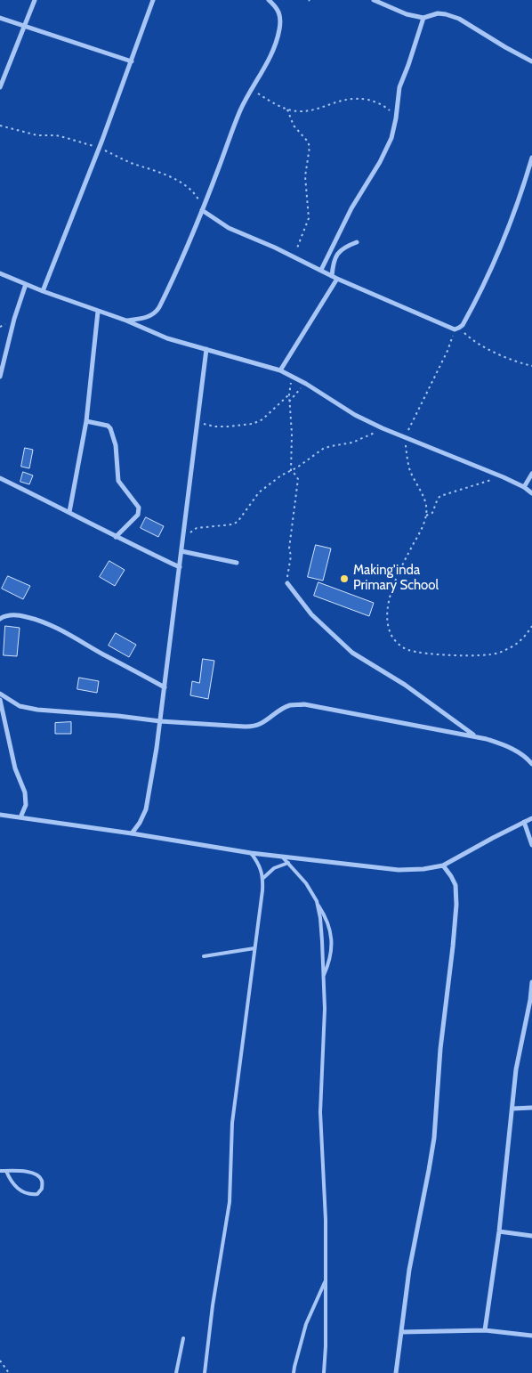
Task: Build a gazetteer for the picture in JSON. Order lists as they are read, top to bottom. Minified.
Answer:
{"places":["Making'inda Primary School"]}
